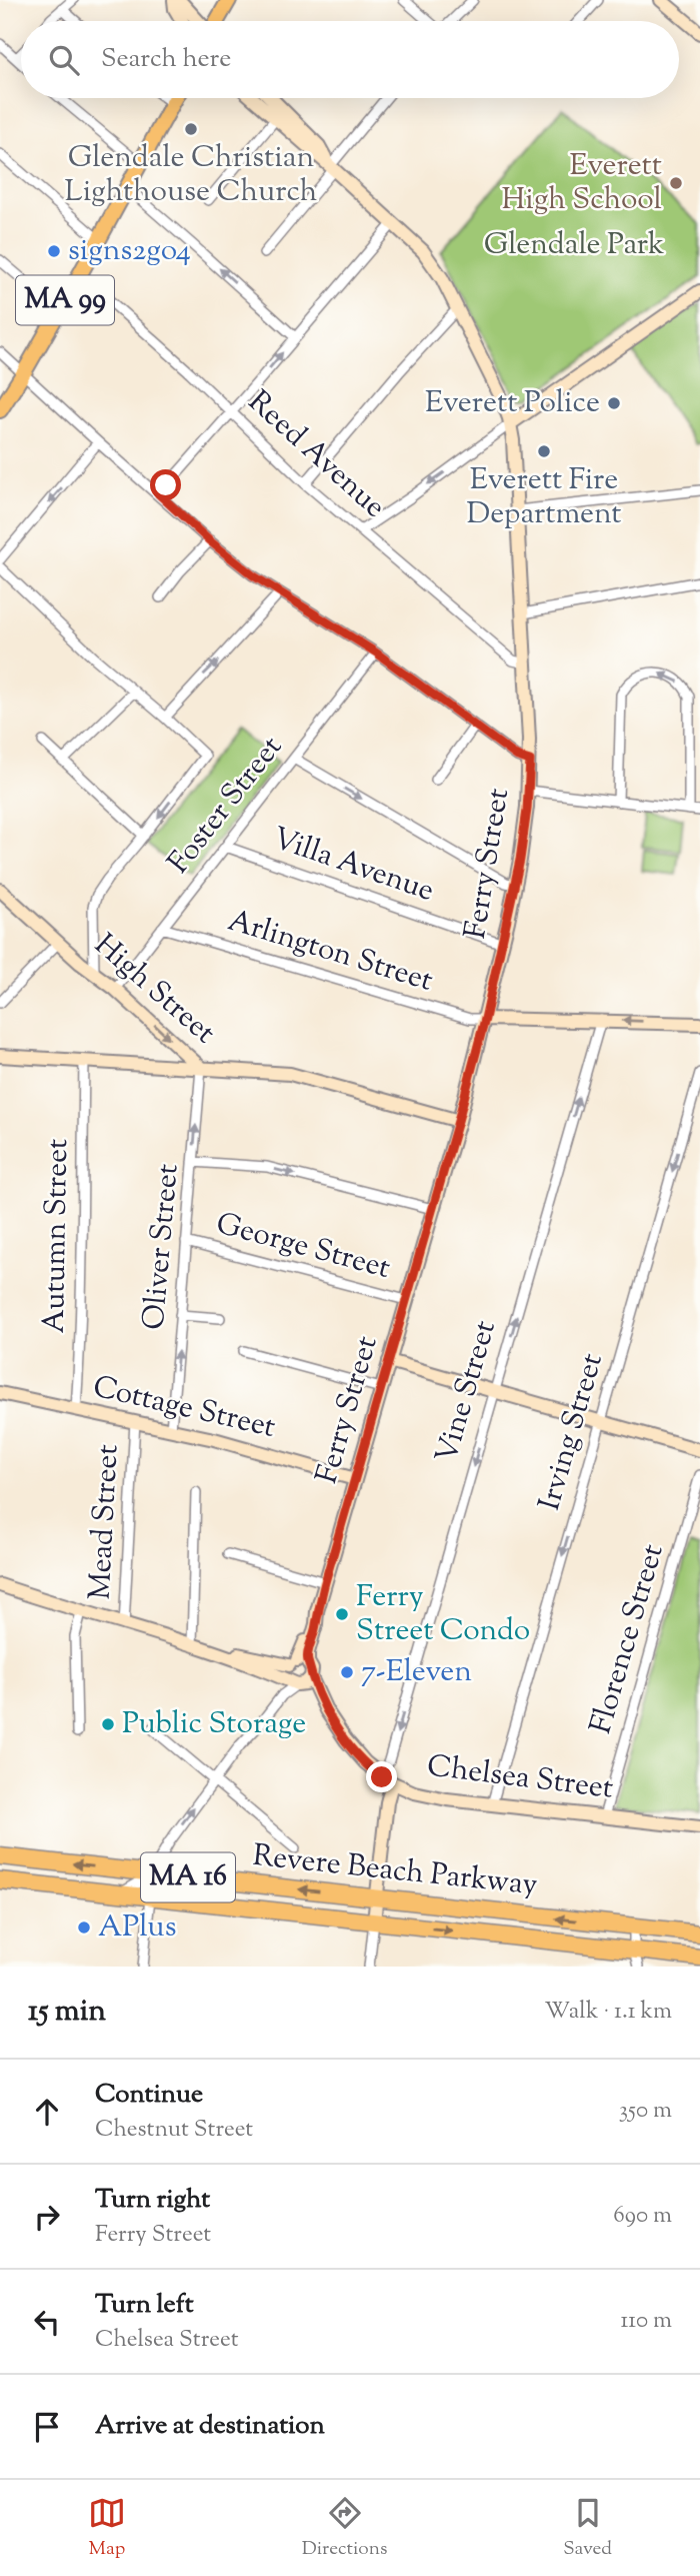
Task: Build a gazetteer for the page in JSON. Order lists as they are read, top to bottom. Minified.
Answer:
{"streets":{"highway":["Revere Beach Parkway","MA 16"],"main road":["MA 99","Ferry Street","High Street","Vine Street","Cottage Street","Chelsea Street"],"street":["Reed Avenue","Foster Street","Villa Avenue","Arlington Street","Autumn Street","Oliver Street","George Street","Irving Street","Mead Street","Florence Street"]},"crossings":[["MA 99","Reed Avenue"],["Reed Avenue","Ferry Street"],["Foster Street","Villa Avenue"],["Foster Street","Arlington Street"],["Foster Street","High Street"],["Ferry Street","Villa Avenue"],["Ferry Street","Arlington Street"],["Ferry Street","High Street"],["Ferry Street","George Street"],["Ferry Street","Cottage Street"],["High Street","Oliver Street"],["Autumn Street","Cottage Street"],["Oliver Street","George Street"],["Oliver Street","Cottage Street"],["Vine Street","Chelsea Street"],["Vine Street","Revere Beach Parkway"],["Cottage Street","Mead Street"],["Irving Street","Chelsea Street"],["Florence Street","Chelsea Street"]],"one_way":["Oliver Street","Irving Street"],"parks":["Glendale Park"],"places":["Glendale Christian Lighthouse Church","Everett High School","signs2go4","Everett Police","Everett Fire Department","Ferry Street Condo","7-Eleven","Public Storage","APlus"],"page":{"search":"Search here","heading":["15 min","Walk · 1.1 km"],"list":[["Continue","Chestnut Street","350 m"],["Turn right","Ferry Street","690 m"],["Turn left","Chelsea Street","110 m"],"Arrive at destination"],"nav":["Map","Directions","Saved"]}}
